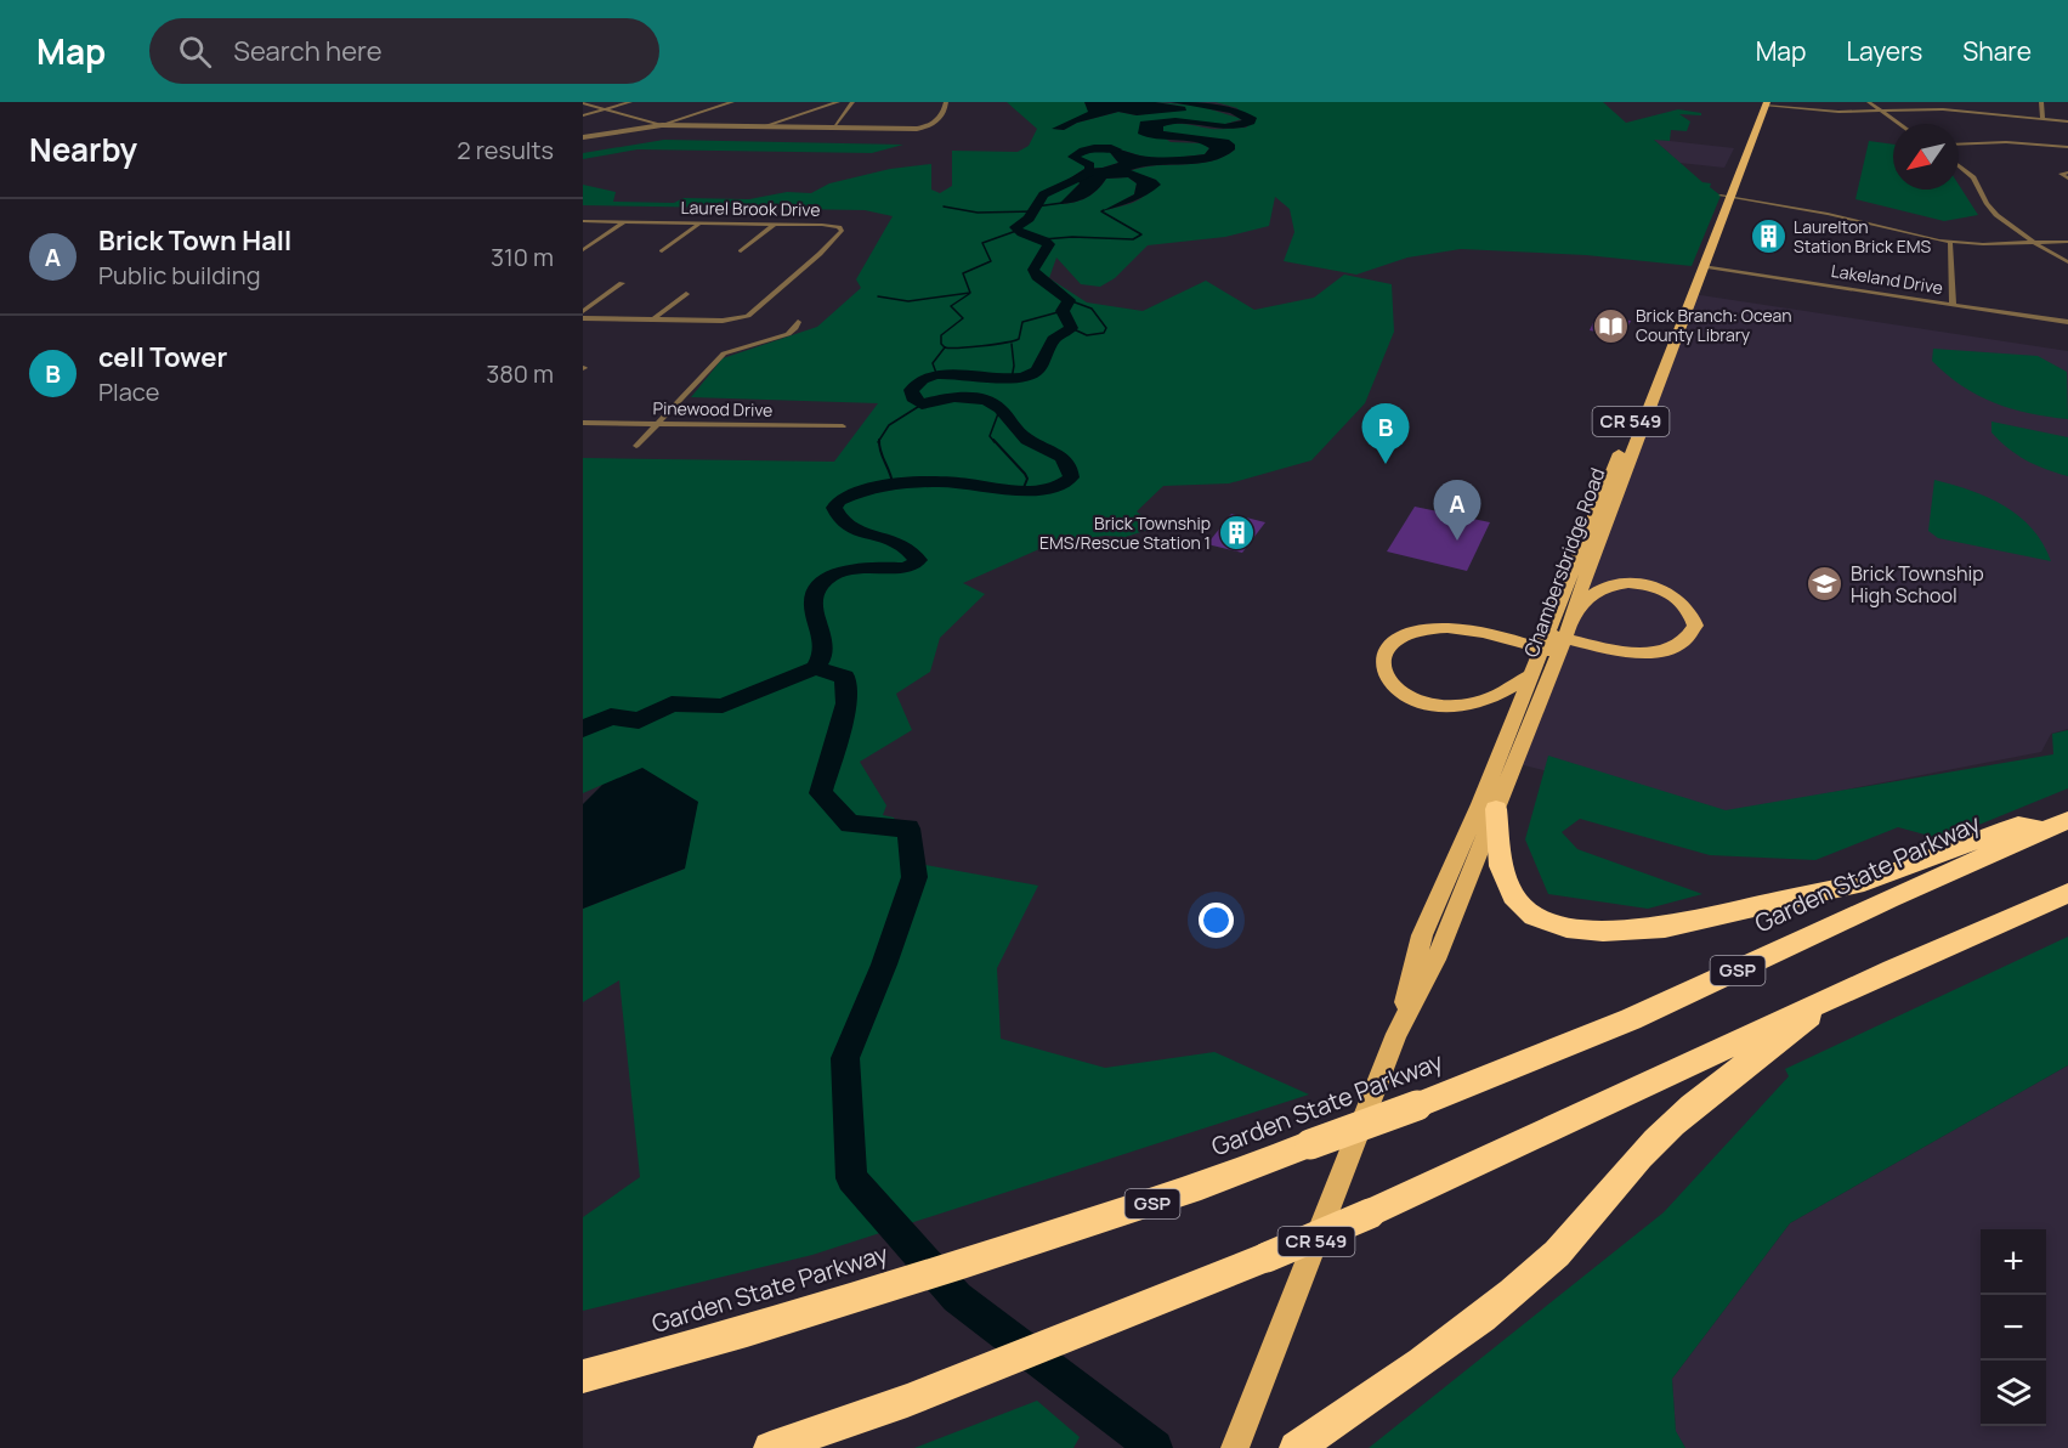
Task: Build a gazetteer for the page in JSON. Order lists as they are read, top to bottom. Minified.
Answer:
{"streets":{"highway":["Garden State Parkway","GSP"],"main road":["CR 549","Chambersbridge Road"],"street":["Laurel Brook Drive","Lakeland Drive","Pinewood Drive"]},"crossings":[["Lakeland Drive","Chambersbridge Road"]],"places":{"building":["Laurelton Station Brick EMS","Brick Township EMS/Rescue Station 1"],"library":["Brick Branch: Ocean County Library"],"school or university":["Brick Township High School"]},"north":"bottom left","page":{"header":"Map","search":"Search here","nav":["Map","Layers","Share"],"heading":["Nearby","2 results"],"list":[{"mark":"A","name":"Brick Town Hall","note":"Public building","value":"310 m"},{"mark":"B","name":"cell Tower","note":"Place","value":"380 m"}],"pins":["B","A"],"map_buttons":["+","−"]}}
